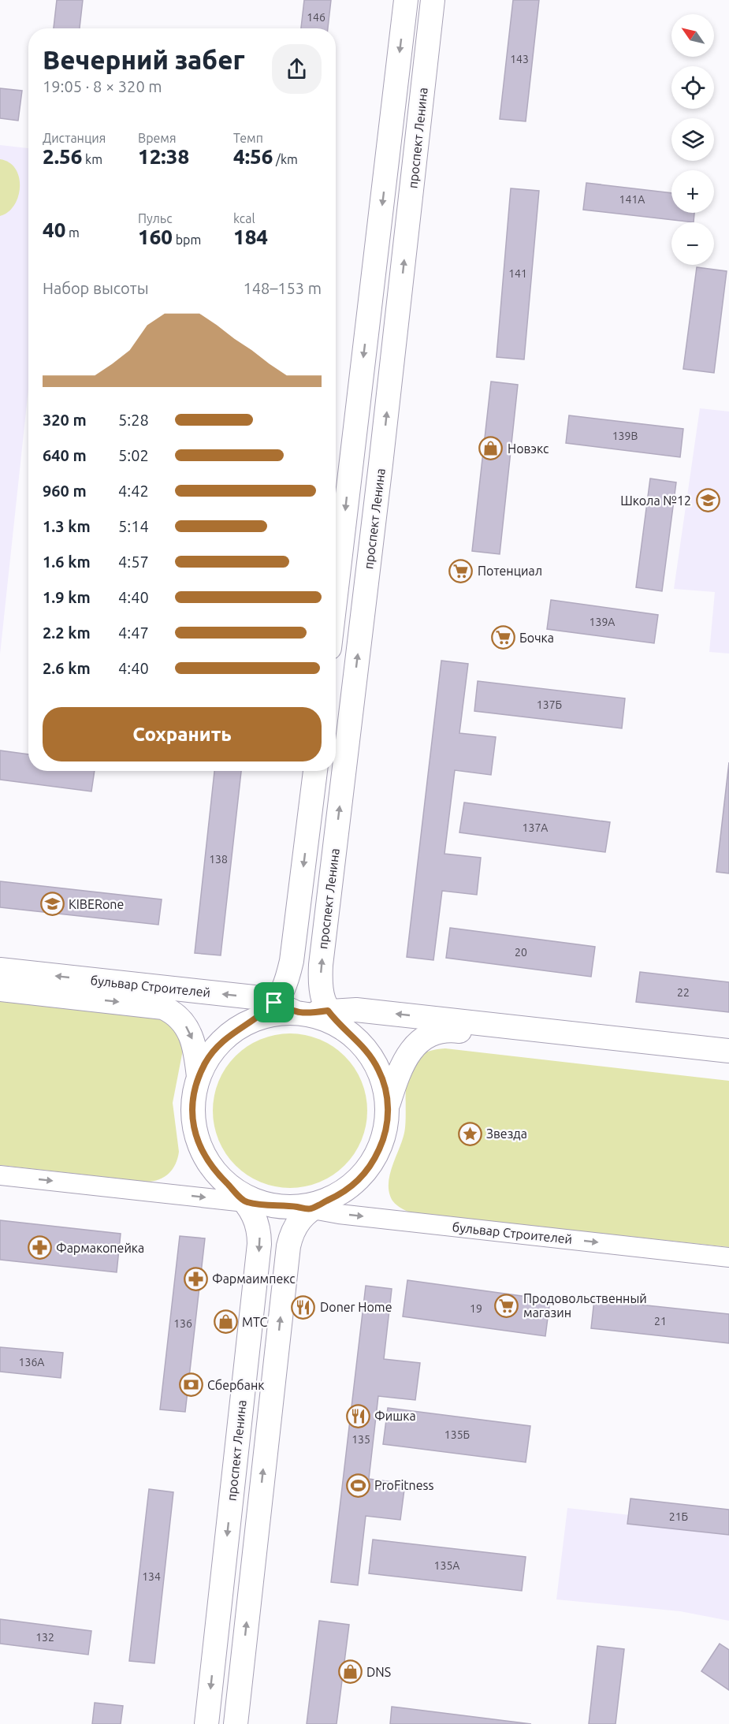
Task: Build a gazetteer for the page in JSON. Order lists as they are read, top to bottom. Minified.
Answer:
{"streets":{"main road":["проспект Ленина","бульвар Строителей"]},"crossings":[["проспект Ленина","бульвар Строителей"]],"places":{"shop":["Новэкс","МТС","DNS"],"school or university":["Школа №12","KIBERone"],"supermarket":["Потенциал","Бочка","Продовольственный магазин"],"place":["Звезда"],"pharmacy":["Фармакопейка","Фармаимпекс"],"restaurant":["Doner Home","Фишка"],"bank":["Сбербанк"],"sports":["ProFitness"]},"house_numbers":["146","143","141А","141","139В","139А","137Б","137А","138","20","22","19","21","136","136А","135Б","135","21Б","135А","134","132"],"north":"top left","page":{"map_buttons":["+","−"],"heading":["Вечерний забег","19:05 · 8 × 320 m"],"stats":[["Дистанция","2.56 km"],["Время","12:38"],["Темп","4:56 /km"],["40 m"],["Пульс","160 bpm"],["kcal","184"]],"chart":["Набор высоты","148–153 m"],"list":[{"name":"320 m","note":"5:28"},{"name":"640 m","note":"5:02"},{"name":"960 m","note":"4:42"},{"name":"1.3 km","note":"5:14"},{"name":"1.6 km","note":"4:57"},{"name":"1.9 km","note":"4:40"},{"name":"2.2 km","note":"4:47"},{"name":"2.6 km","note":"4:40"}],"buttons":"Сохранить"}}
